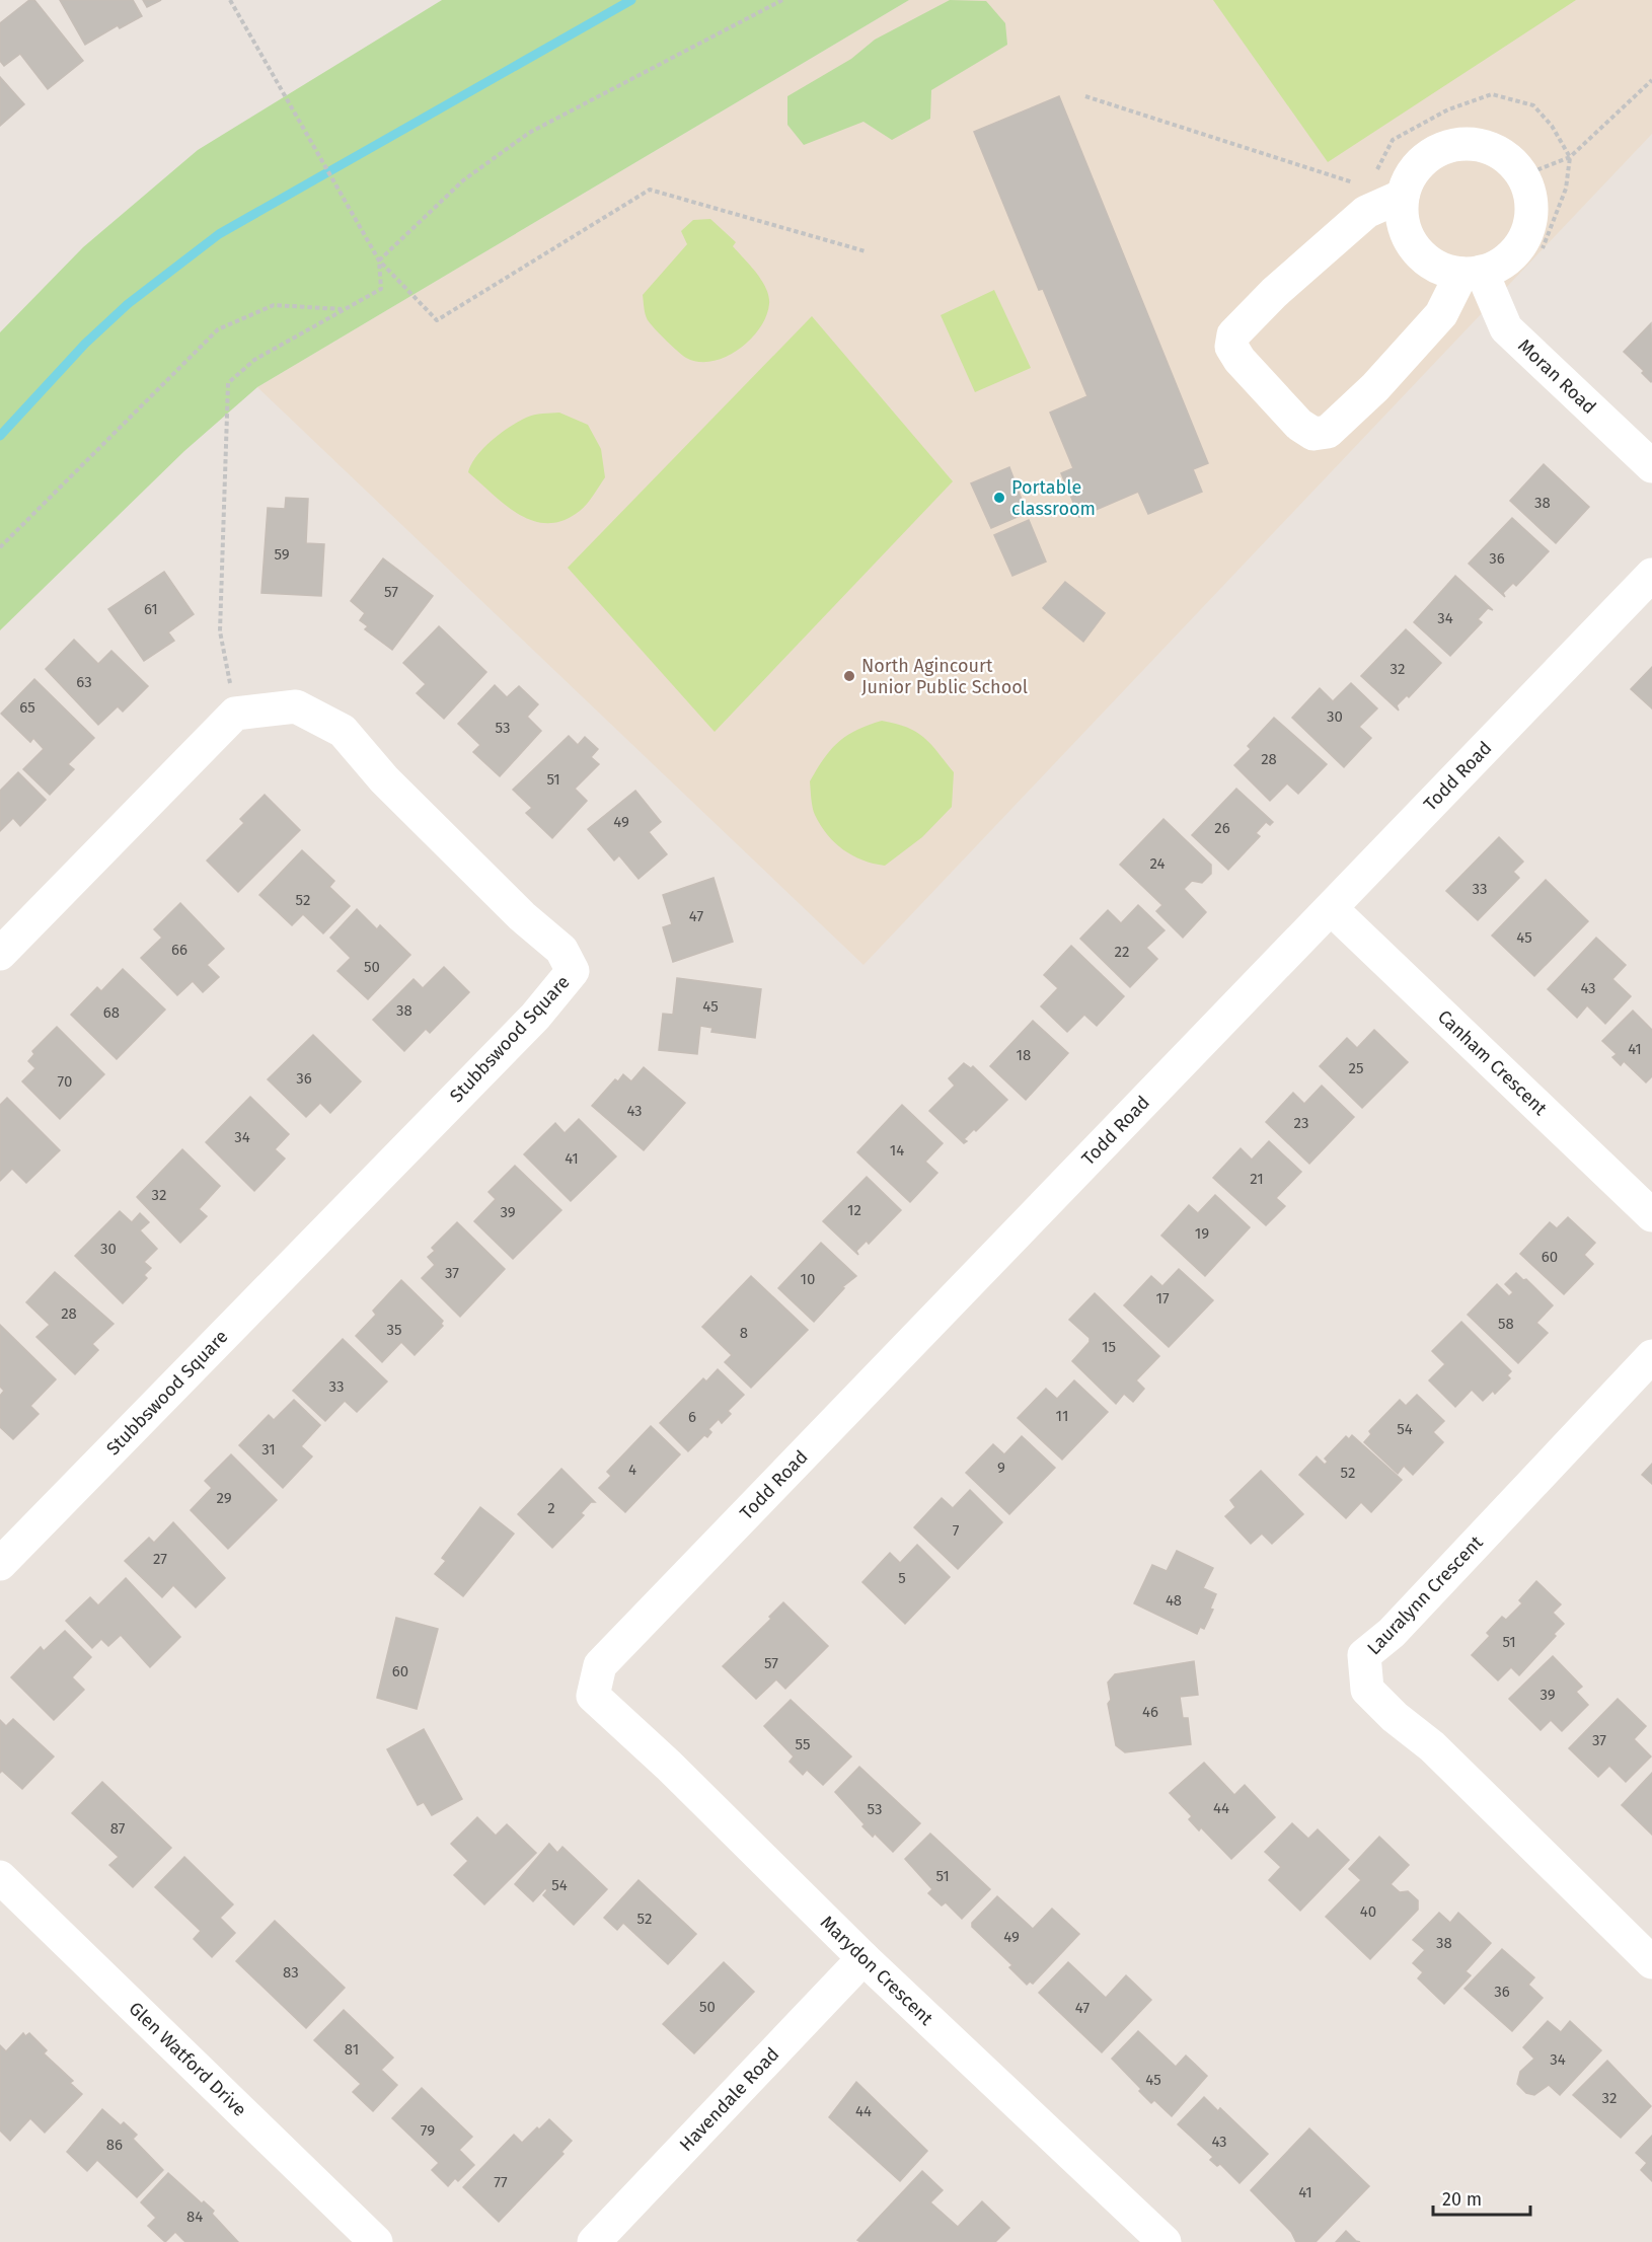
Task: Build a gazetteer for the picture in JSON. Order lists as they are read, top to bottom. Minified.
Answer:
{"streets":{"street":["Moran Road","Todd Road","Stubbswood Square","Canham Crescent","Lauralynn Crescent","Marydon Crescent","Glen Watford Drive","Havendale Road"]},"crossings":[["Todd Road","Canham Crescent"],["Todd Road","Marydon Crescent"],["Marydon Crescent","Havendale Road"]],"places":["Portable classroom","North Agincourt Junior Public School"],"house_numbers":["38","59","36","57","61","34","32","63","65","30","53","28","51","49","26","24","33","52","47","45","66","22","50","43","45","38","68","41","18","25","36","70","43","23","34","14","41","21","32","12","39","19","30","60","37","10","17","28","58","35","8","15","33","11","6","54","31","9","4","52","29","2","7","27","5","48","51","57","60","39","46","37","55","44","53","87","51","54","40","52","49","38","83","36","50","47","81","34","45","32","44","79","43","86","77","41","84"],"scale_bar":"20 m"}
